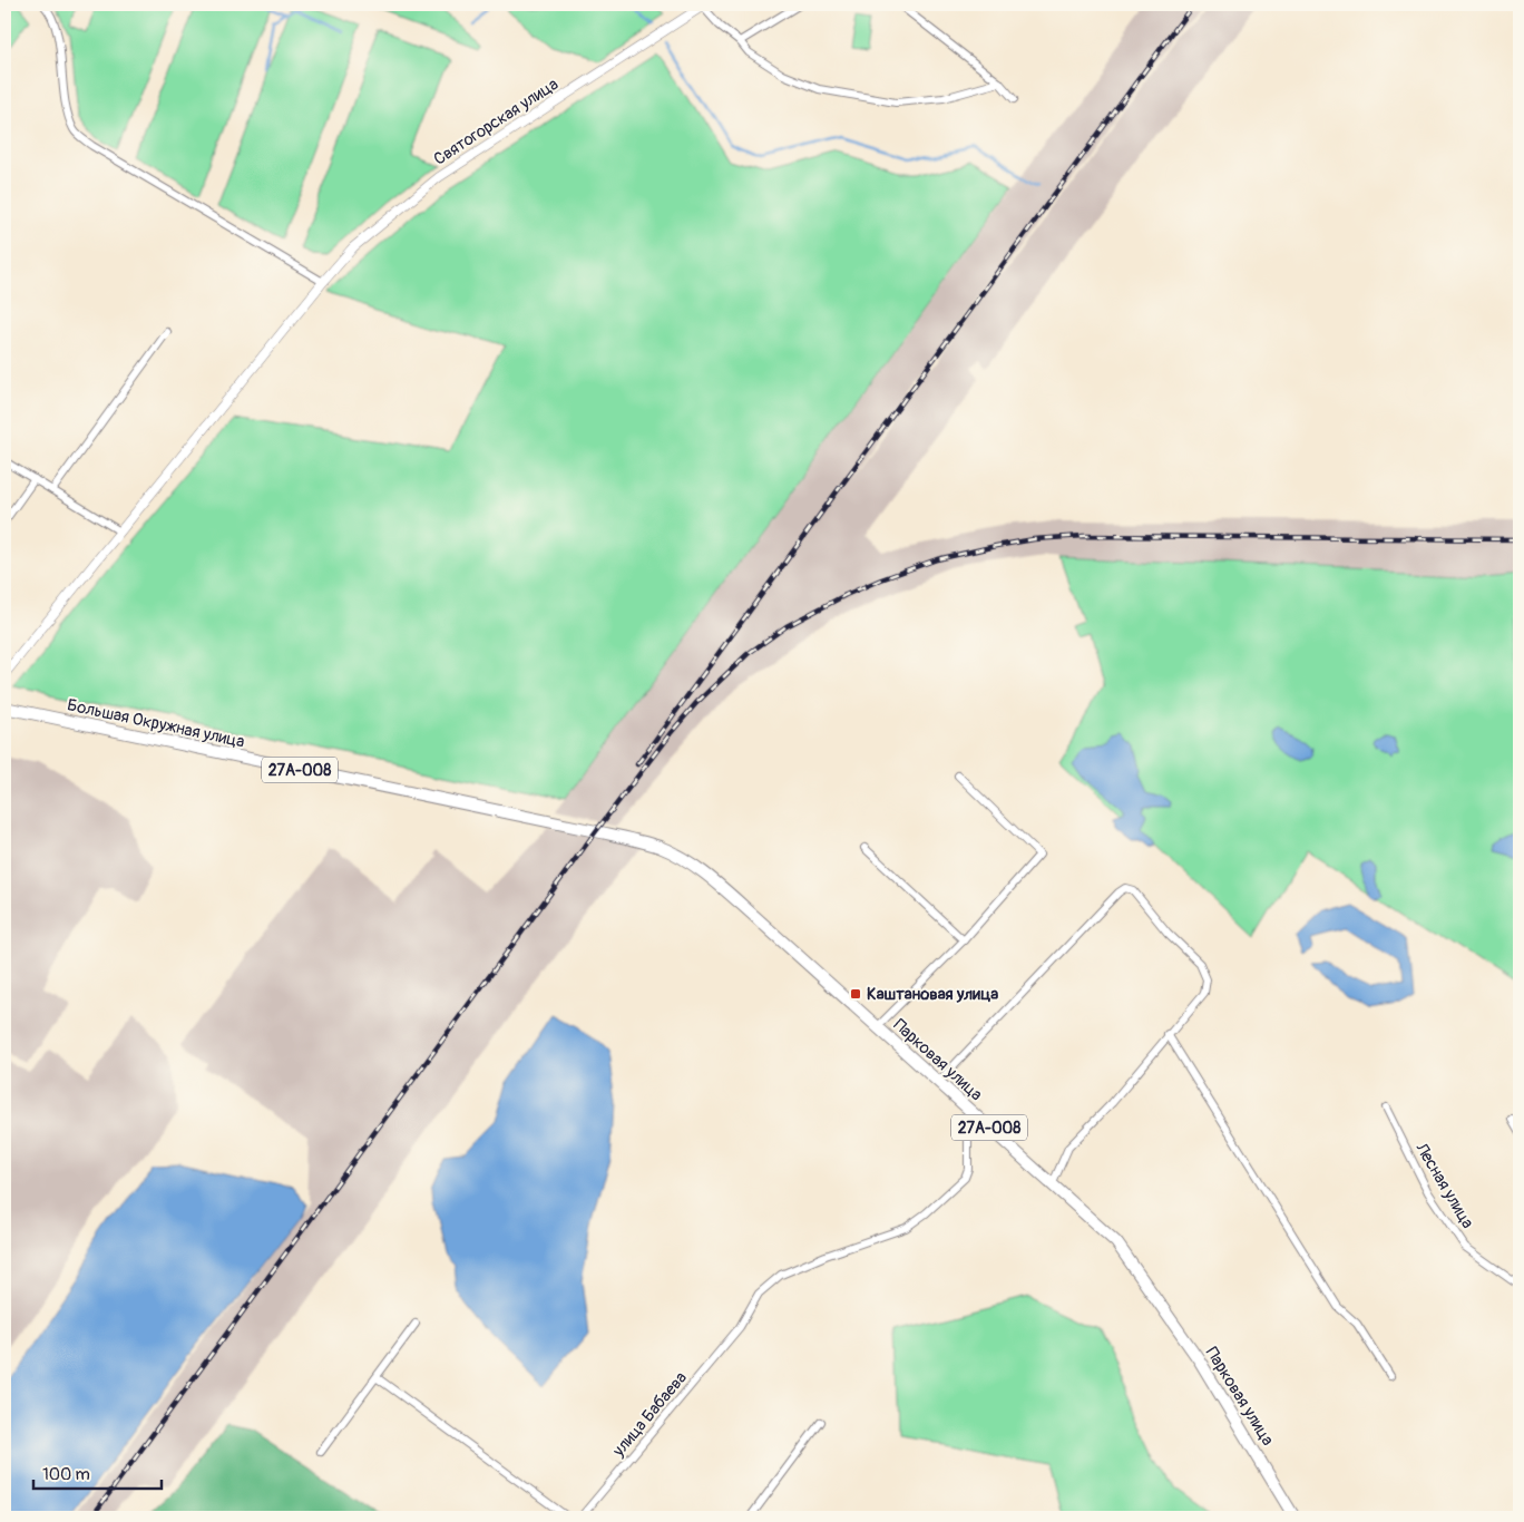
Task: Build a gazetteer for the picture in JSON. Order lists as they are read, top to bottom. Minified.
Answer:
{"streets":{"main road":["Большая Окружная улица","27А-008","Парковая улица"],"street":["Святогорская улица","Лесная улица","улица Бабаева"]},"crossings":[["Большая Окружная улица","Парковая улица"],["Парковая улица","улица Бабаева"]],"places":{"transit":["Каштановая улица"]},"scale_bar":"100 m"}
